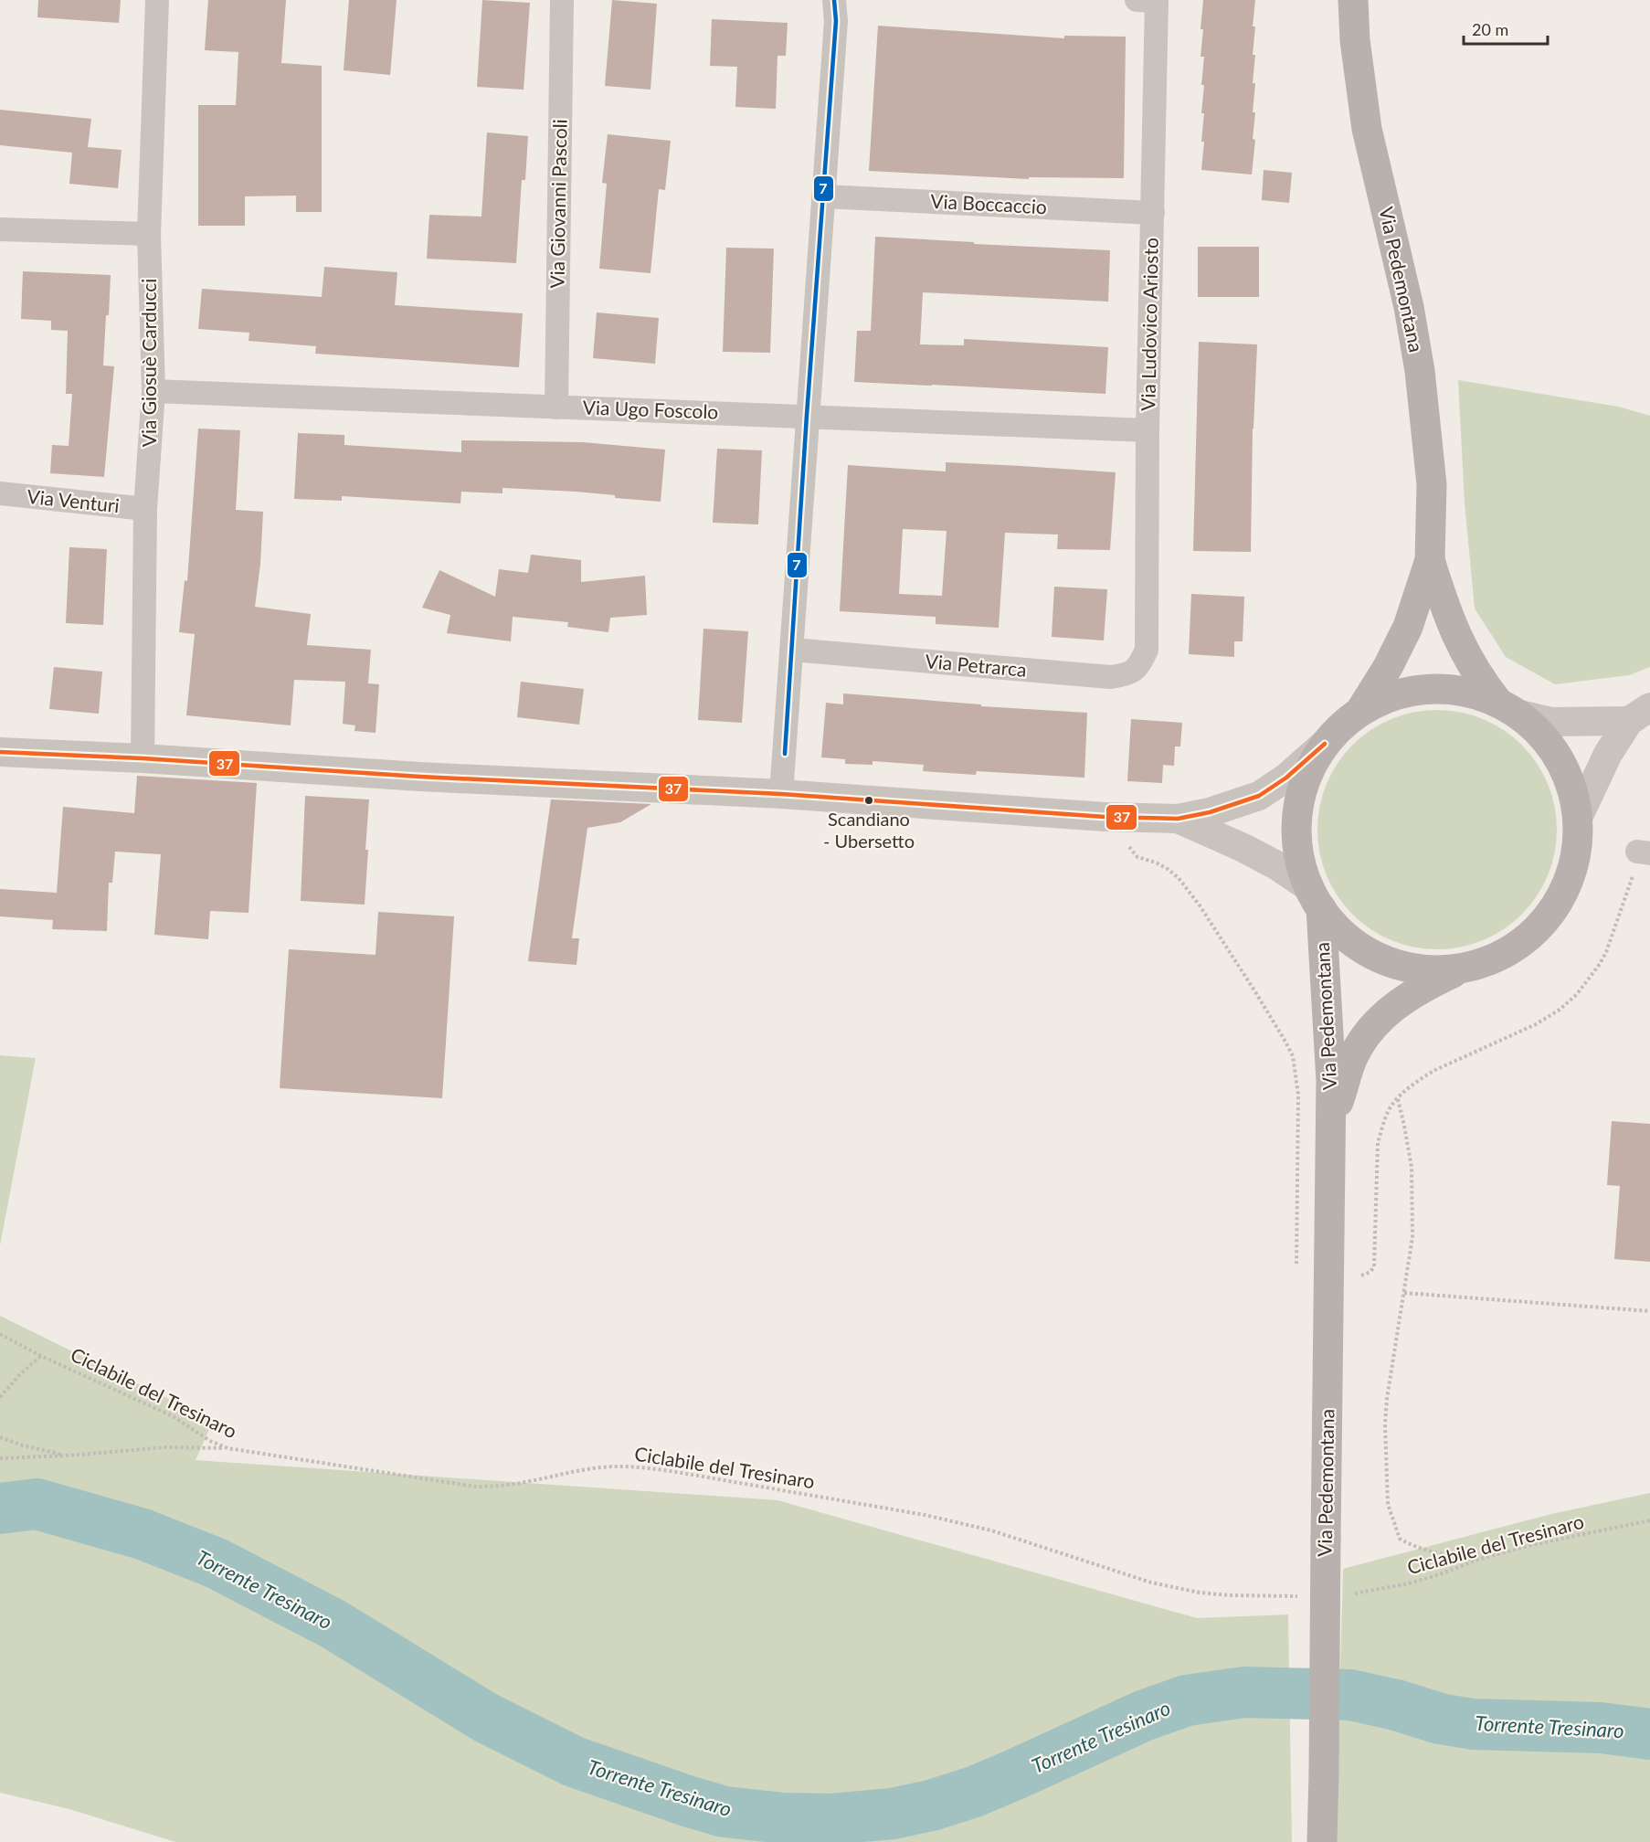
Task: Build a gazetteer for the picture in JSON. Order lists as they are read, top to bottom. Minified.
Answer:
{"streets":{"main road":["Via Pedemontana"],"street":["Via Giovanni Pascoli","Via Boccaccio","Via Ludovico Ariosto","Via Giosuè Carducci","Via Ugo Foscolo","Via Venturi","Via Petrarca"],"path":["Ciclabile del Tresinaro"]},"crossings":[["Via Giovanni Pascoli","Via Ugo Foscolo"],["Via Boccaccio","Via Ludovico Ariosto"],["Via Ludovico Ariosto","Via Ugo Foscolo"],["Via Ludovico Ariosto","Via Petrarca"],["Via Giosuè Carducci","Via Ugo Foscolo"],["Via Giosuè Carducci","Via Venturi"]],"water":["Torrente Tresinaro"],"places":["Scandiano - Ubersetto"],"lines":["transit line 7","transit line 37"],"scale_bar":"20 m"}
